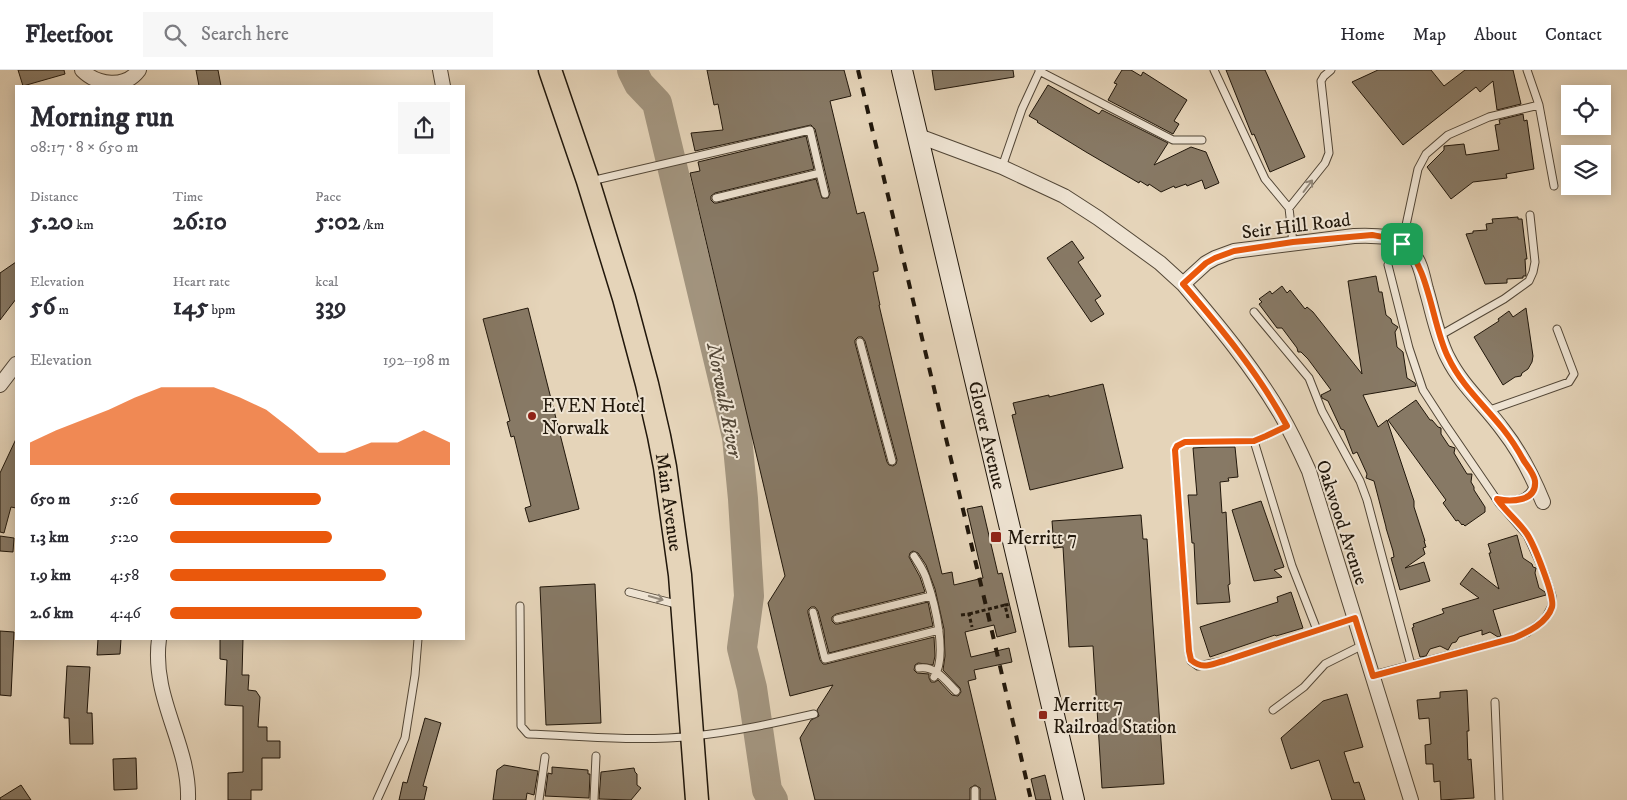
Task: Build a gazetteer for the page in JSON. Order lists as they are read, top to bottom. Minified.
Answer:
{"streets":{"main road":["Main Avenue"],"street":["Seir Hill Road","Glover Avenue","Oakwood Avenue"]},"crossings":[["Seir Hill Road","Oakwood Avenue"]],"water":["Norwalk River"],"places":{"other":["EVEN Hotel Norwalk"],"transit":["Merritt 7","Merritt 7 Railroad Station"]},"page":{"header":"Fleetfoot","search":"Search here","nav":["Home","Map","About","Contact"],"heading":["Morning run","08:17 · 8 × 650 m"],"stats":[["Distance","5.20 km"],["Time","26:10"],["Pace","5:02 /km"],["Elevation","56 m"],["Heart rate","145 bpm"],["kcal","339"]],"chart":["Elevation","192–198 m"],"list":[{"name":"650 m","note":"5:26"},{"name":"1.3 km","note":"5:20"},{"name":"1.9 km","note":"4:58"},{"name":"2.6 km","note":"4:46"}]}}
